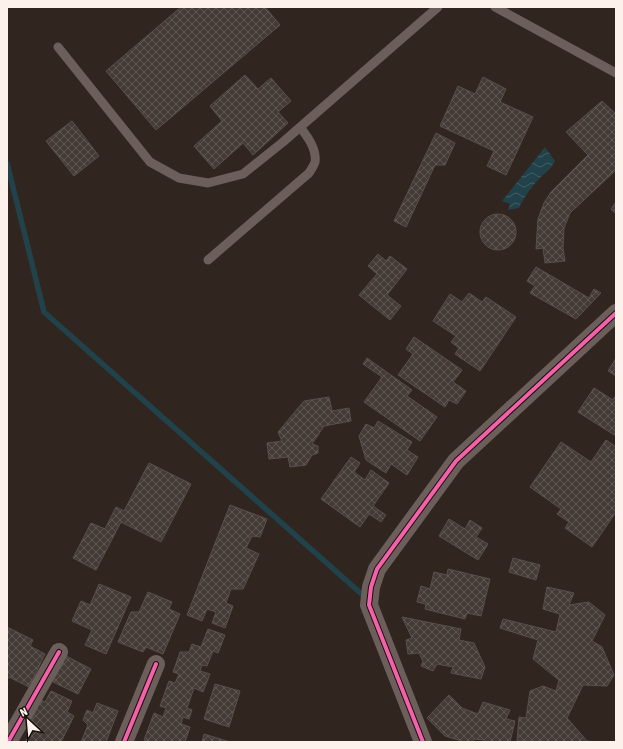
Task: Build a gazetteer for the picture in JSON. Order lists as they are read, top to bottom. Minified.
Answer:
{"north":"top left"}
